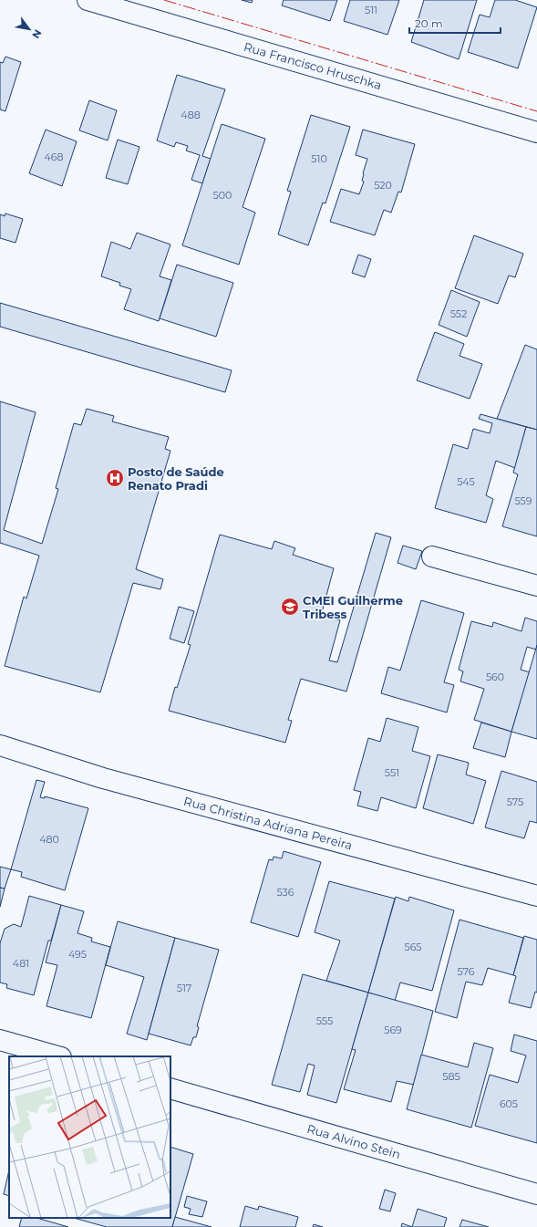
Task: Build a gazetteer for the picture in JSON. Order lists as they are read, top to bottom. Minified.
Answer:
{"streets":{"street":["Rua Francisco Hruschka","Rua Christina Adriana Pereira","Rua Alvino Stein"]},"places":{"hospital":["Posto de Saúde Renato Pradi"],"school or university":["CMEI Guilherme Tribess"]},"house_numbers":["511","488","468","510","520","500","552","545","559","560","551","575","480","536","565","495","481","576","517","555","569","585","605"],"scale_bar":"20 m","north":"bottom right"}
